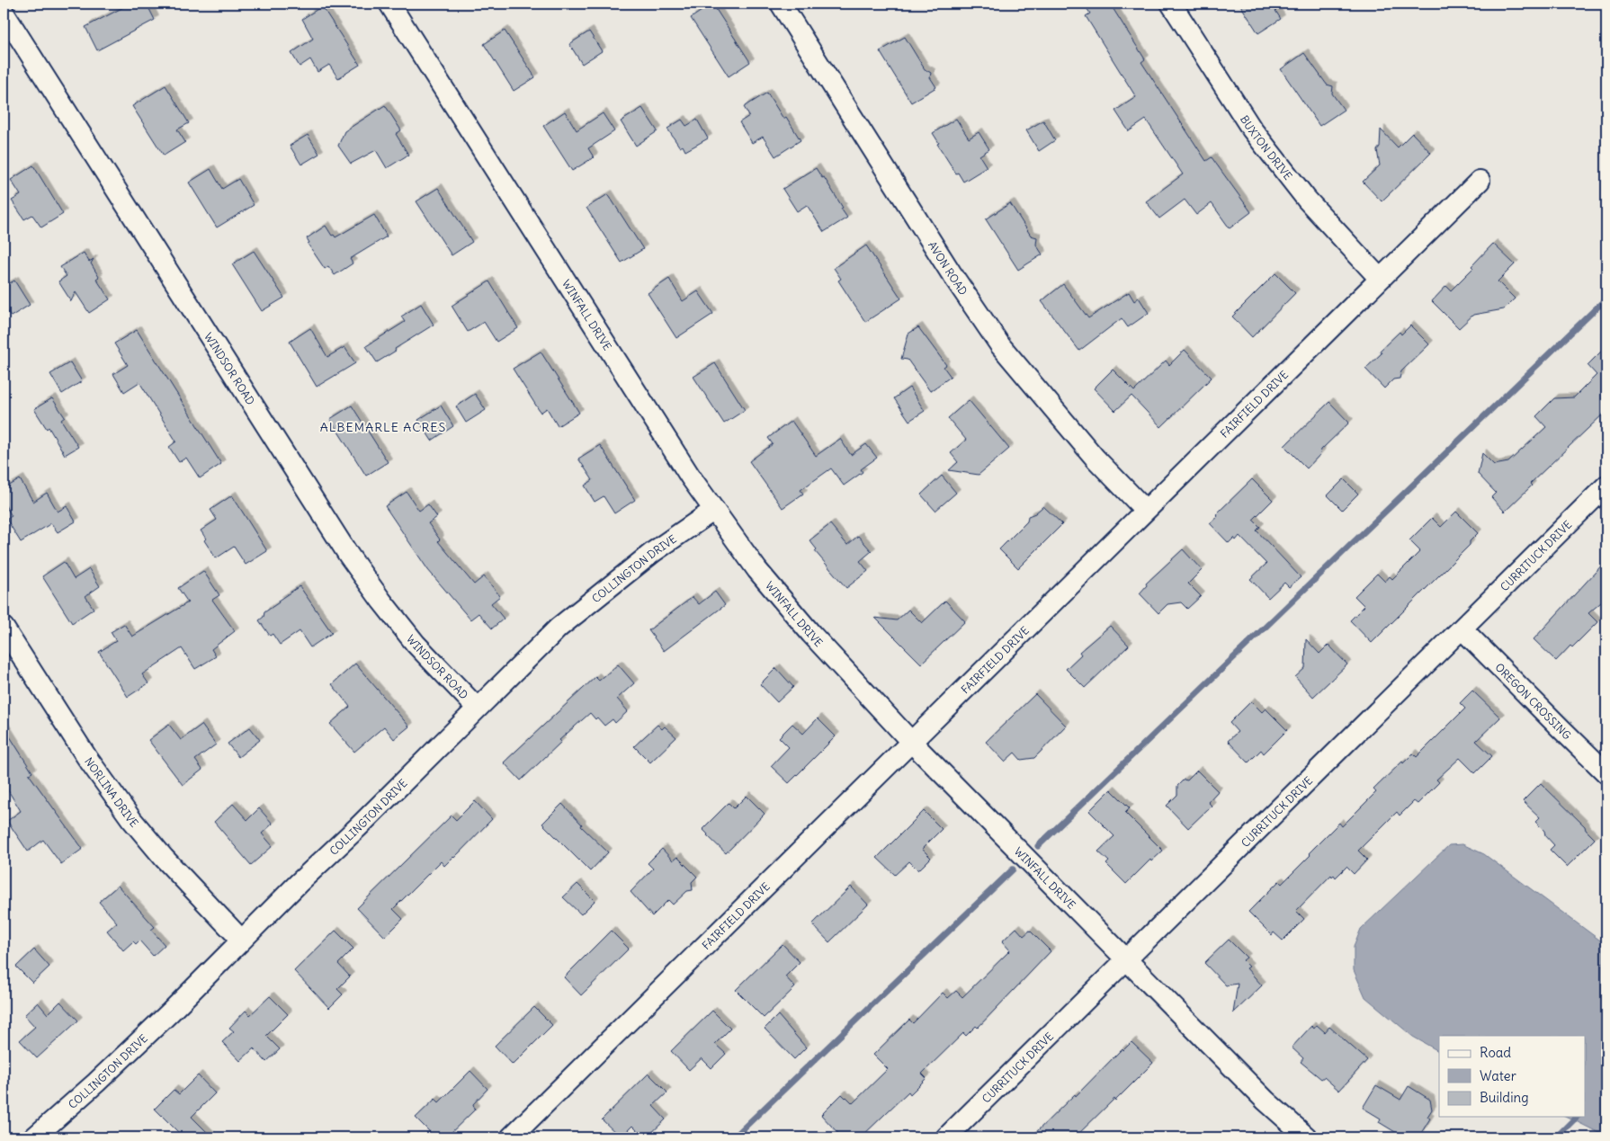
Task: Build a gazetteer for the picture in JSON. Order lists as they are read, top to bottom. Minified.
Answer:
{"streets":{"street":["BUXTON DRIVE","AVON ROAD","WINFALL DRIVE","WINDSOR ROAD","FAIRFIELD DRIVE","CURRITUCK DRIVE","COLLINGTON DRIVE","OREGON CROSSING","NORLINA DRIVE"]},"crossings":[["BUXTON DRIVE","FAIRFIELD DRIVE"],["AVON ROAD","FAIRFIELD DRIVE"],["WINFALL DRIVE","FAIRFIELD DRIVE"],["WINFALL DRIVE","CURRITUCK DRIVE"],["WINFALL DRIVE","COLLINGTON DRIVE"],["WINDSOR ROAD","COLLINGTON DRIVE"],["CURRITUCK DRIVE","OREGON CROSSING"],["COLLINGTON DRIVE","NORLINA DRIVE"]],"districts":["ALBEMARLE ACRES"],"legend":["Road","Water","Building"]}
